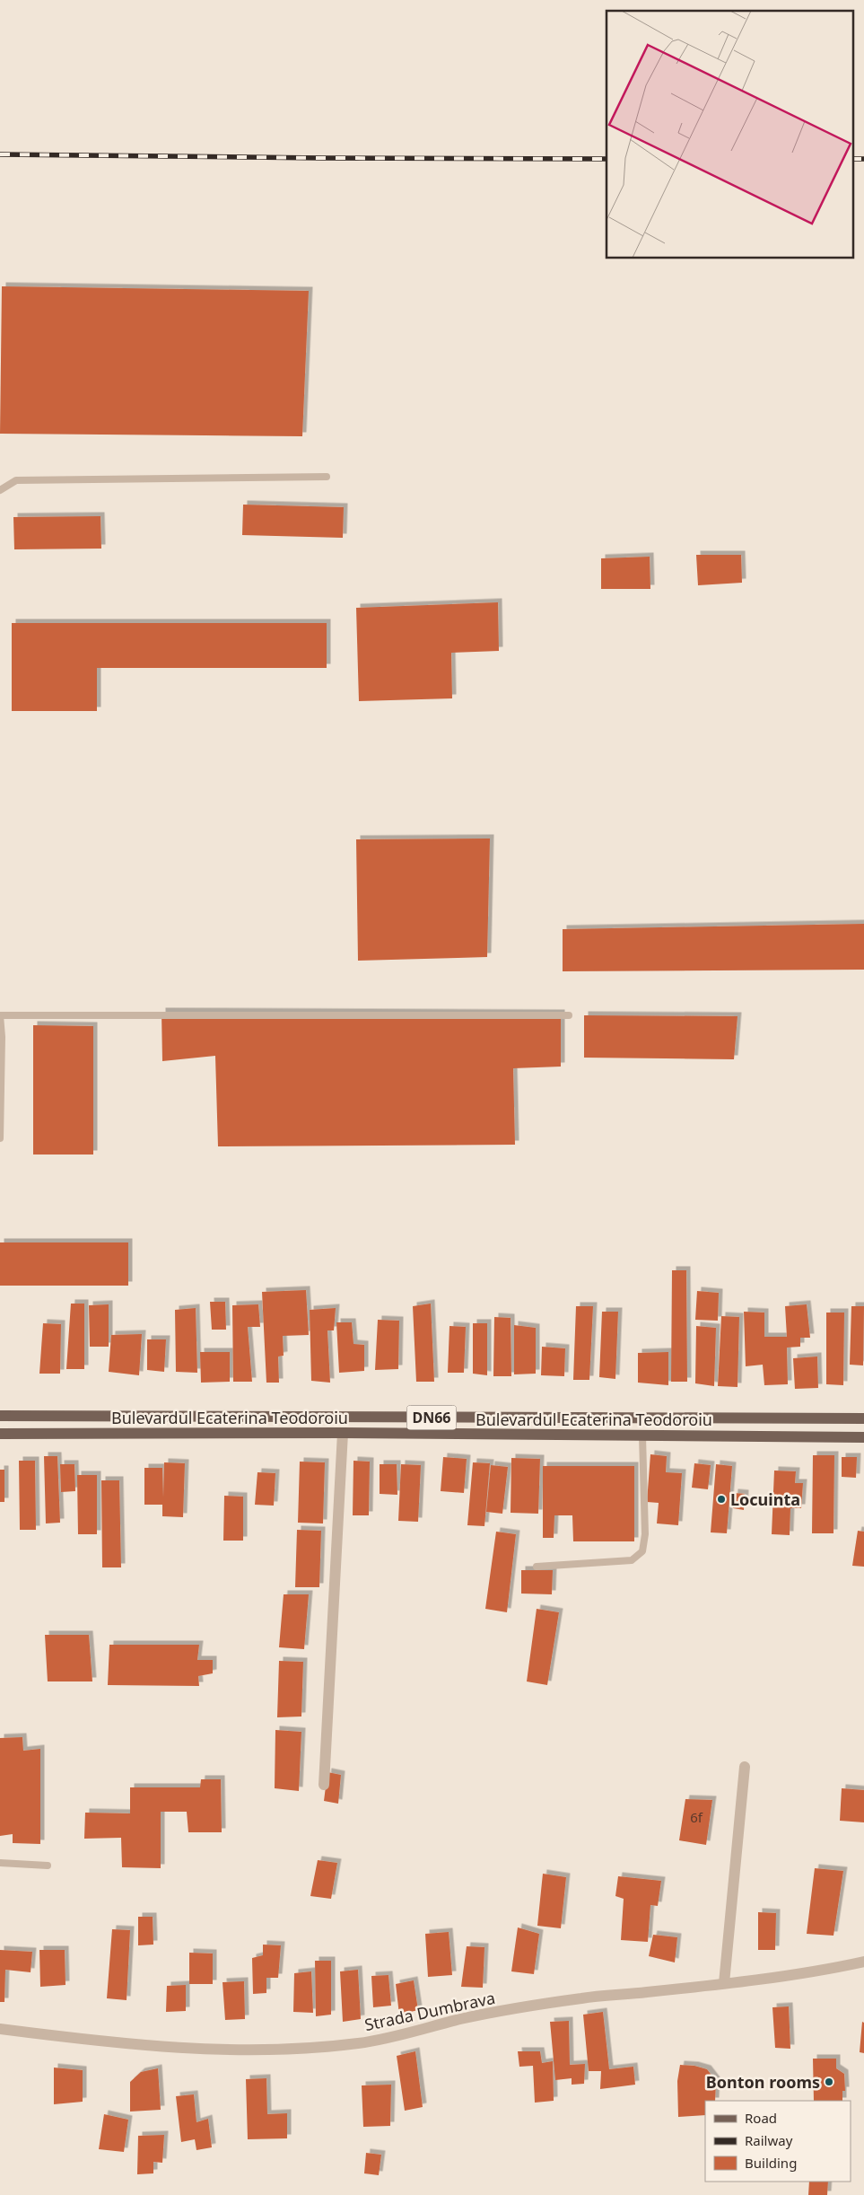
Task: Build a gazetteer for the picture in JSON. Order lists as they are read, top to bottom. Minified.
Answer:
{"streets":{"main road":["Bulevardul Ecaterina Teodoroiu","DN66"],"street":["Strada Dumbrava"]},"places":["Locuinta","Bonton rooms"],"house_numbers":["6f"],"legend":["Road","Railway","Building"]}
